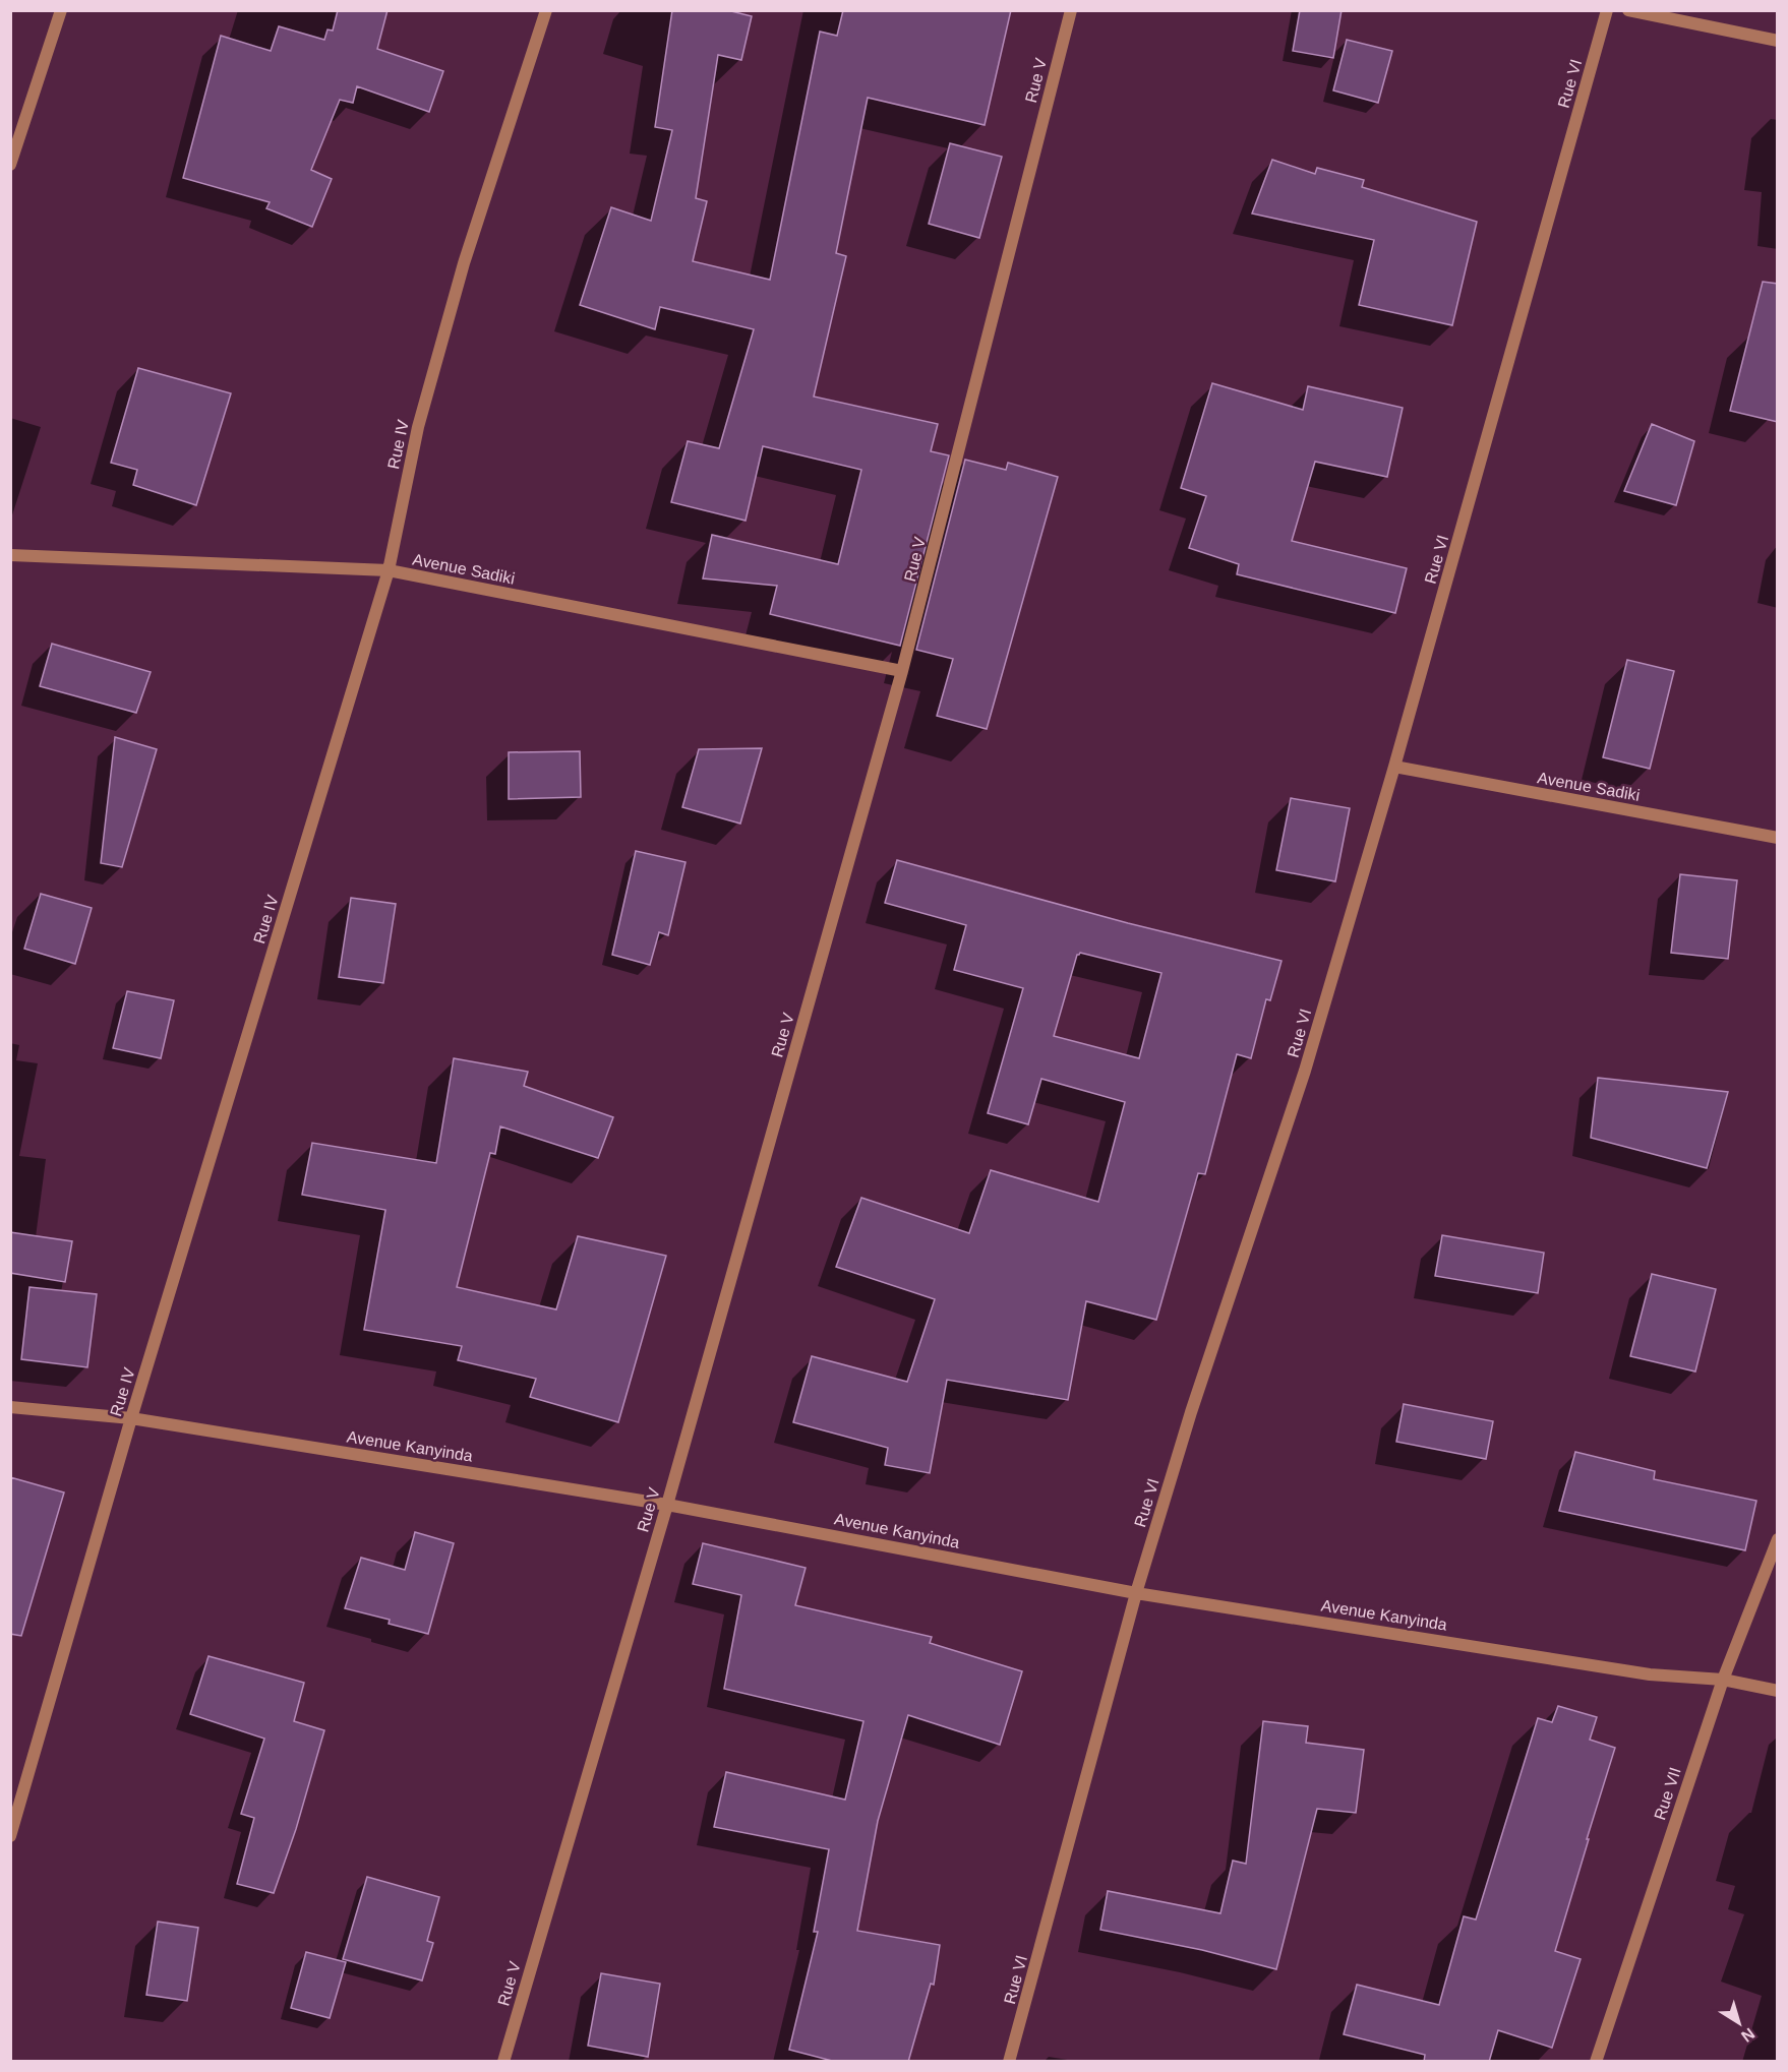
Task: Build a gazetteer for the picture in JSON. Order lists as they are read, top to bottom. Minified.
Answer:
{"streets":{"street":["Rue V","Rue VI","Rue IV","Avenue Sadiki","Avenue Kanyinda","Rue VII"]},"crossings":[["Rue V","Avenue Sadiki"],["Rue V","Avenue Kanyinda"],["Rue VI","Avenue Sadiki"],["Rue VI","Avenue Kanyinda"],["Rue IV","Avenue Sadiki"],["Rue IV","Avenue Kanyinda"],["Avenue Kanyinda","Rue VII"]],"north":"bottom right"}
